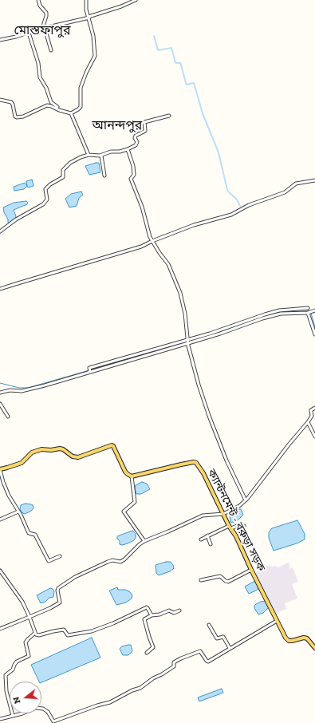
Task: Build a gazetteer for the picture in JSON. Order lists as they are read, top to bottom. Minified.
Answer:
{"streets":{"main road":["ক্যান্টনমেন্ট - বরুড়া সড়ক"]},"districts":["মোস্তফাপুর","আনন্দপুর"],"north":"left"}
